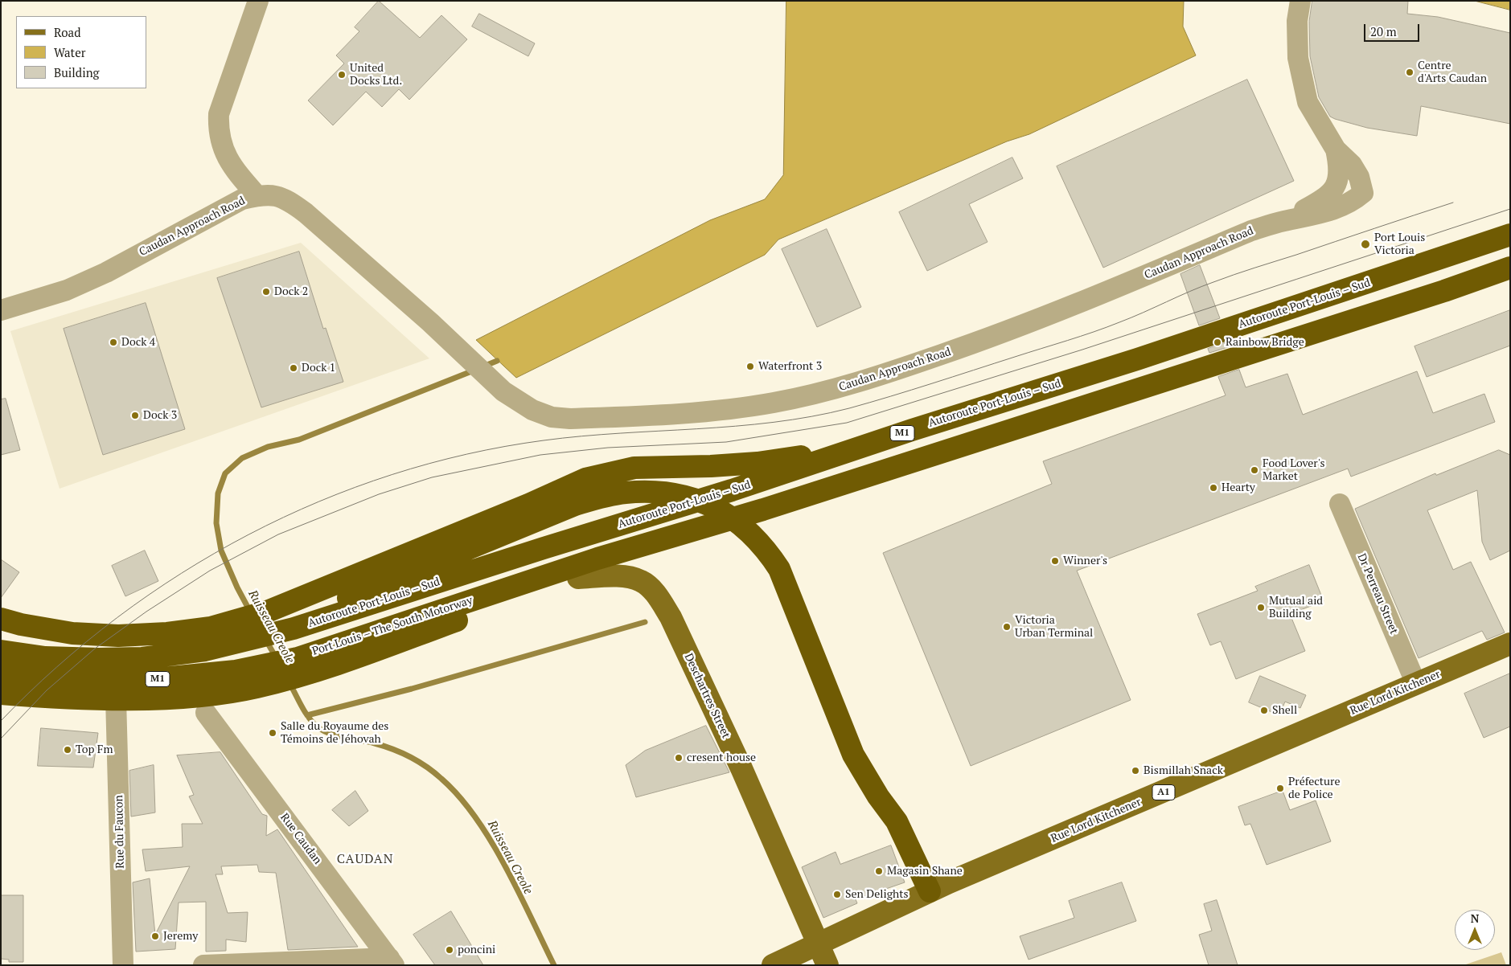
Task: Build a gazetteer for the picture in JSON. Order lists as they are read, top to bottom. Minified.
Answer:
{"streets":{"highway":["Autoroute Port-Louis – Sud","M1","Port Louis – The South Motorway"],"main road":["Rue Lord Kitchener","Deschartres Street","A1"],"street":["Caudan Approach Road","Dr Perreau Street","Rue du Faucon","Rue Caudan"]},"crossings":[["Autoroute Port-Louis – Sud","M1"],["M1","Port Louis – The South Motorway"],["Dr Perreau Street","Rue Lord Kitchener"],["Rue Lord Kitchener","Deschartres Street"]],"districts":["CAUDAN"],"water":["Ruisseau Creole"],"places":["Centre d'Arts Caudan","United Docks Ltd.","Port Louis Victoria","Dock 2","Dock 4","Rainbow Bridge","Waterfront 3","Dock 1","Dock 3","Food Lover's Market","Hearty","Winner's","Mutual aid Building","Victoria Urban Terminal","Shell","Salle du Royaume des Témoins de Jéhovah","Top Fm","cresent house","Bismillah Snack","Préfecture de Police","Magasin Shane","Sen Delights","Jeremy","poncini"],"legend":["Road","Water","Building"],"scale_bar":"20 m","north":"top"}
